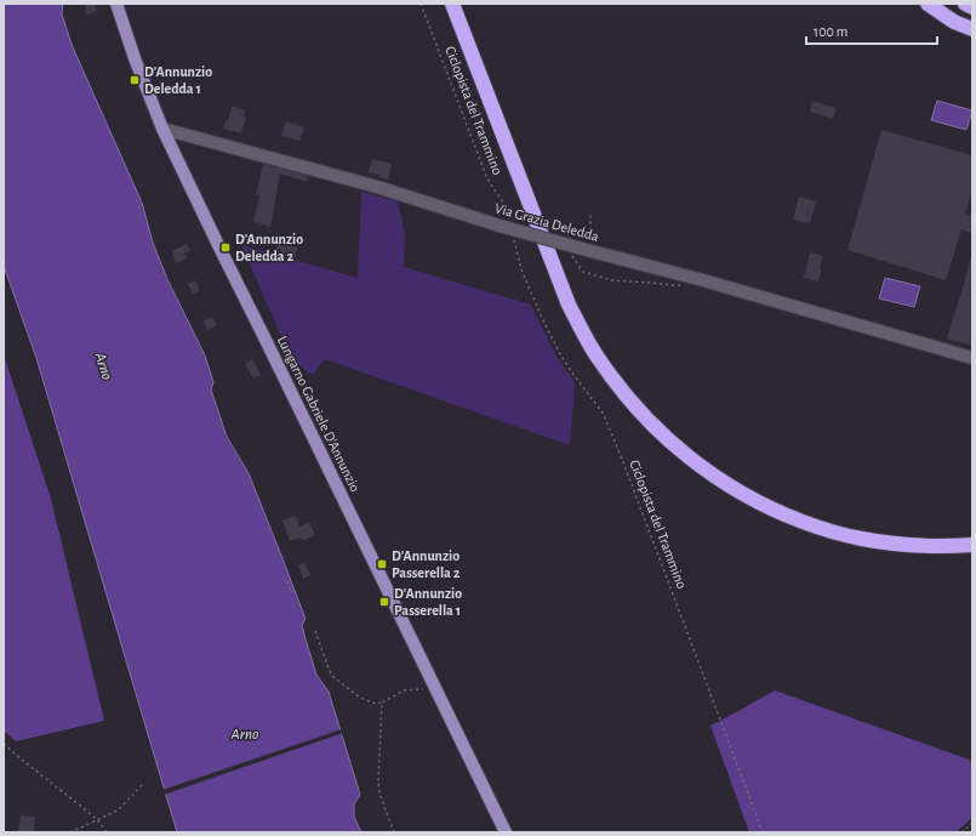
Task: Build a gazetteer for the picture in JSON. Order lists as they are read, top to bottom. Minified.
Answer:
{"streets":{"main road":["Lungarno Gabriele D'Annunzio"],"street":["Via Grazia Deledda"],"path":["Ciclopista del Trammino"]},"crossings":[["Ciclopista del Trammino","Via Grazia Deledda"],["Via Grazia Deledda","Lungarno Gabriele D'Annunzio"]],"water":["Arno"],"places":{"transit":["D'Annunzio Deledda 1","D'Annunzio Deledda 2","D'Annunzio Passerella 2","D'Annunzio Passerella 1"]},"scale_bar":"100 m"}
